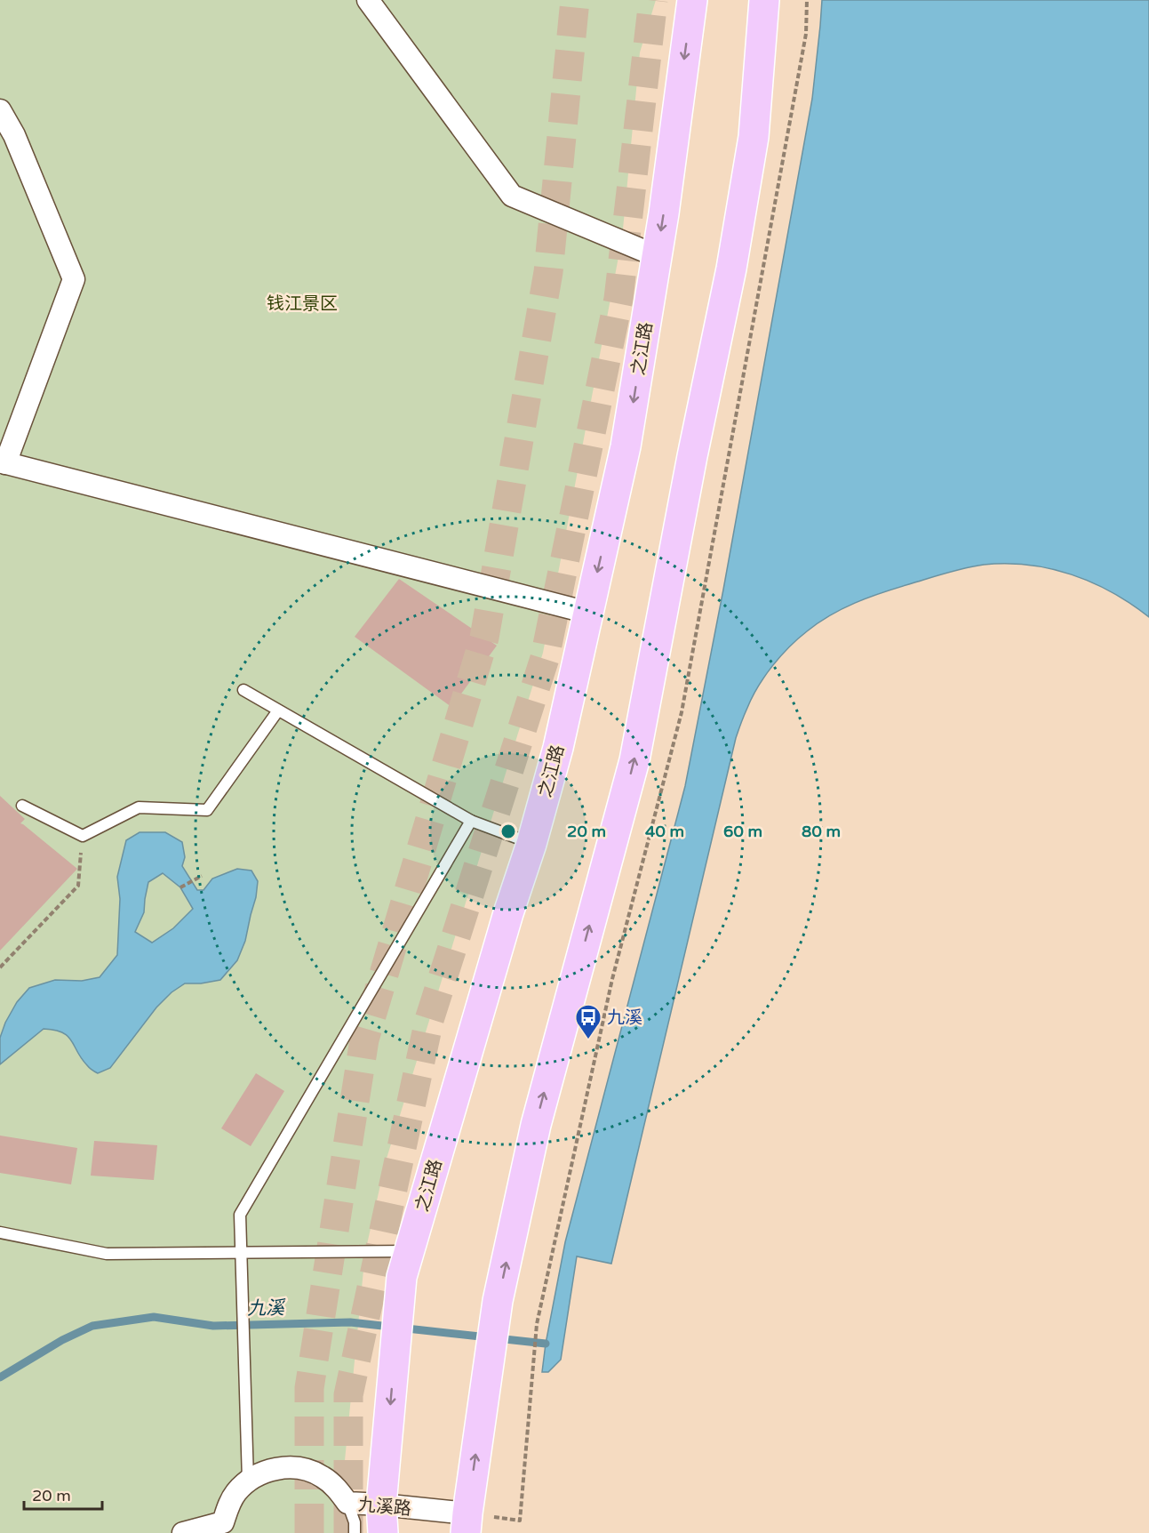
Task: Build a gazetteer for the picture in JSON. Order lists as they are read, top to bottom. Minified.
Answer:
{"streets":{"main road":["之江路"],"street":["九溪路"]},"crossings":[["之江路","九溪路"]],"water":["九溪"],"parks":["钱江景区"],"places":{"bus stop":["九溪"]},"scale_bar":"20 m","rings":["20 m","40 m","60 m","80 m"]}
